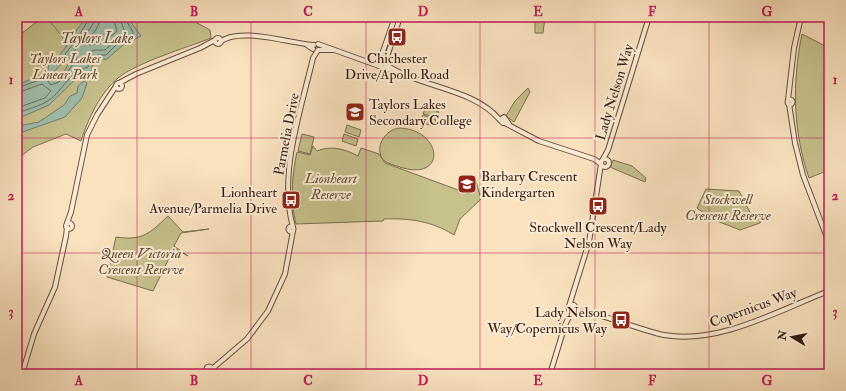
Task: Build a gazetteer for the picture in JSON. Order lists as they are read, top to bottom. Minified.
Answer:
{"streets":{"street":["Lady Nelson Way","Parmelia Drive","Copernicus Way"]},"crossings":[["Lady Nelson Way","Copernicus Way"]],"water":["Taylors Lake"],"parks":["Taylors Lakes Linear Park","Lionheart Reserve","Stockwell Crescent Reserve","Queen Victoria Crescent Reserve"],"places":{"bus stop":["Chichester Drive/Apollo Road","Lionheart Avenue/Parmelia Drive","Stockwell Crescent/Lady Nelson Way","Lady Nelson Way/Copernicus Way"],"school or university":["Taylors Lakes Secondary College","Barbary Crescent Kindergarten"]},"north":"left","grid":{"columns":["A","B","C","D","E","F","G"],"rows":["1","2","3"]}}
